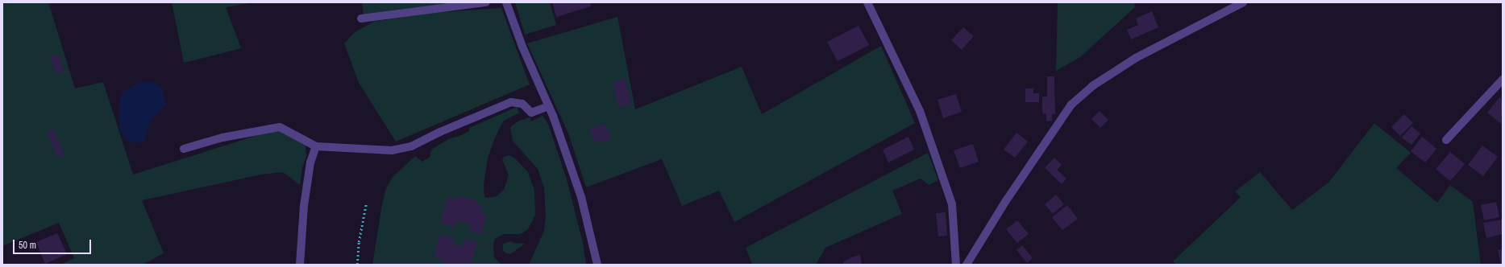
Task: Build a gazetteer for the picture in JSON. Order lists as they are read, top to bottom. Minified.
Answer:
{"scale_bar":"50 m"}
